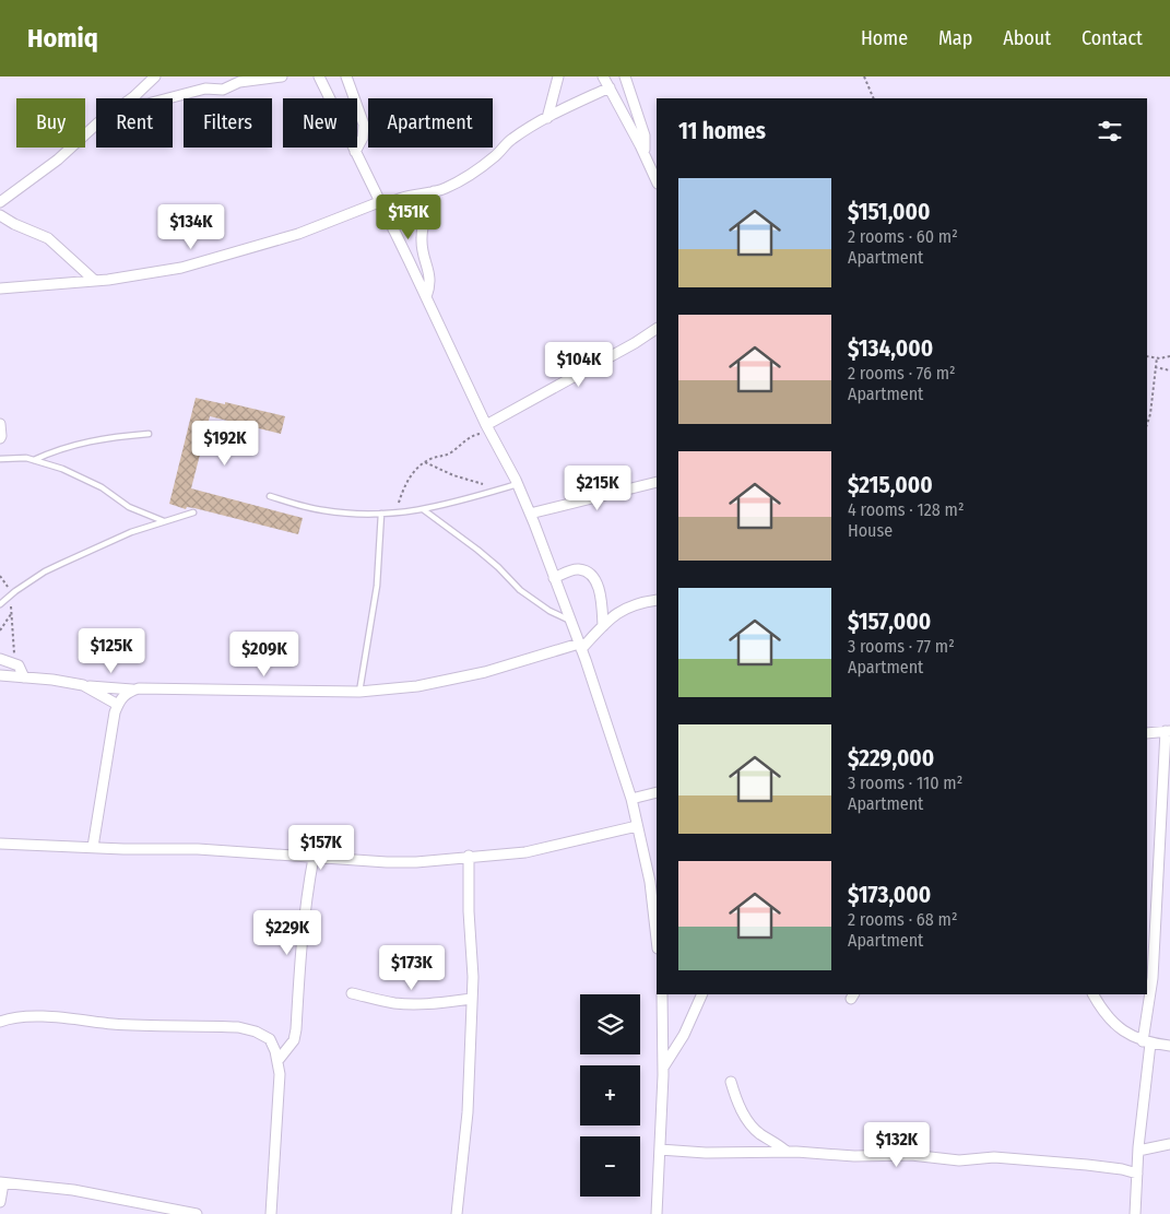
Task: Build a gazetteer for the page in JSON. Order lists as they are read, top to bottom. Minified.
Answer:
{"page":{"header":"Homiq","nav":["Home","Map","About","Contact"],"chip":["Buy","Rent","Filters","New","Apartment"],"heading":"11 homes","list":[{"name":"$151,000","note":"2 rooms · 60 m² · Apartment"},{"name":"$134,000","note":"2 rooms · 76 m² · Apartment"},{"name":"$215,000","note":"4 rooms · 128 m² · House"},{"name":"$157,000","note":"3 rooms · 77 m² · Apartment"},{"name":"$229,000","note":"3 rooms · 110 m² · Apartment"},{"name":"$173,000","note":"2 rooms · 68 m² · Apartment"}],"price":["$151K","$134K","$104K","$192K","$215K","$125K","$209K","$157K","$229K","$173K","$132K"],"map_buttons":["+","−"]}}
